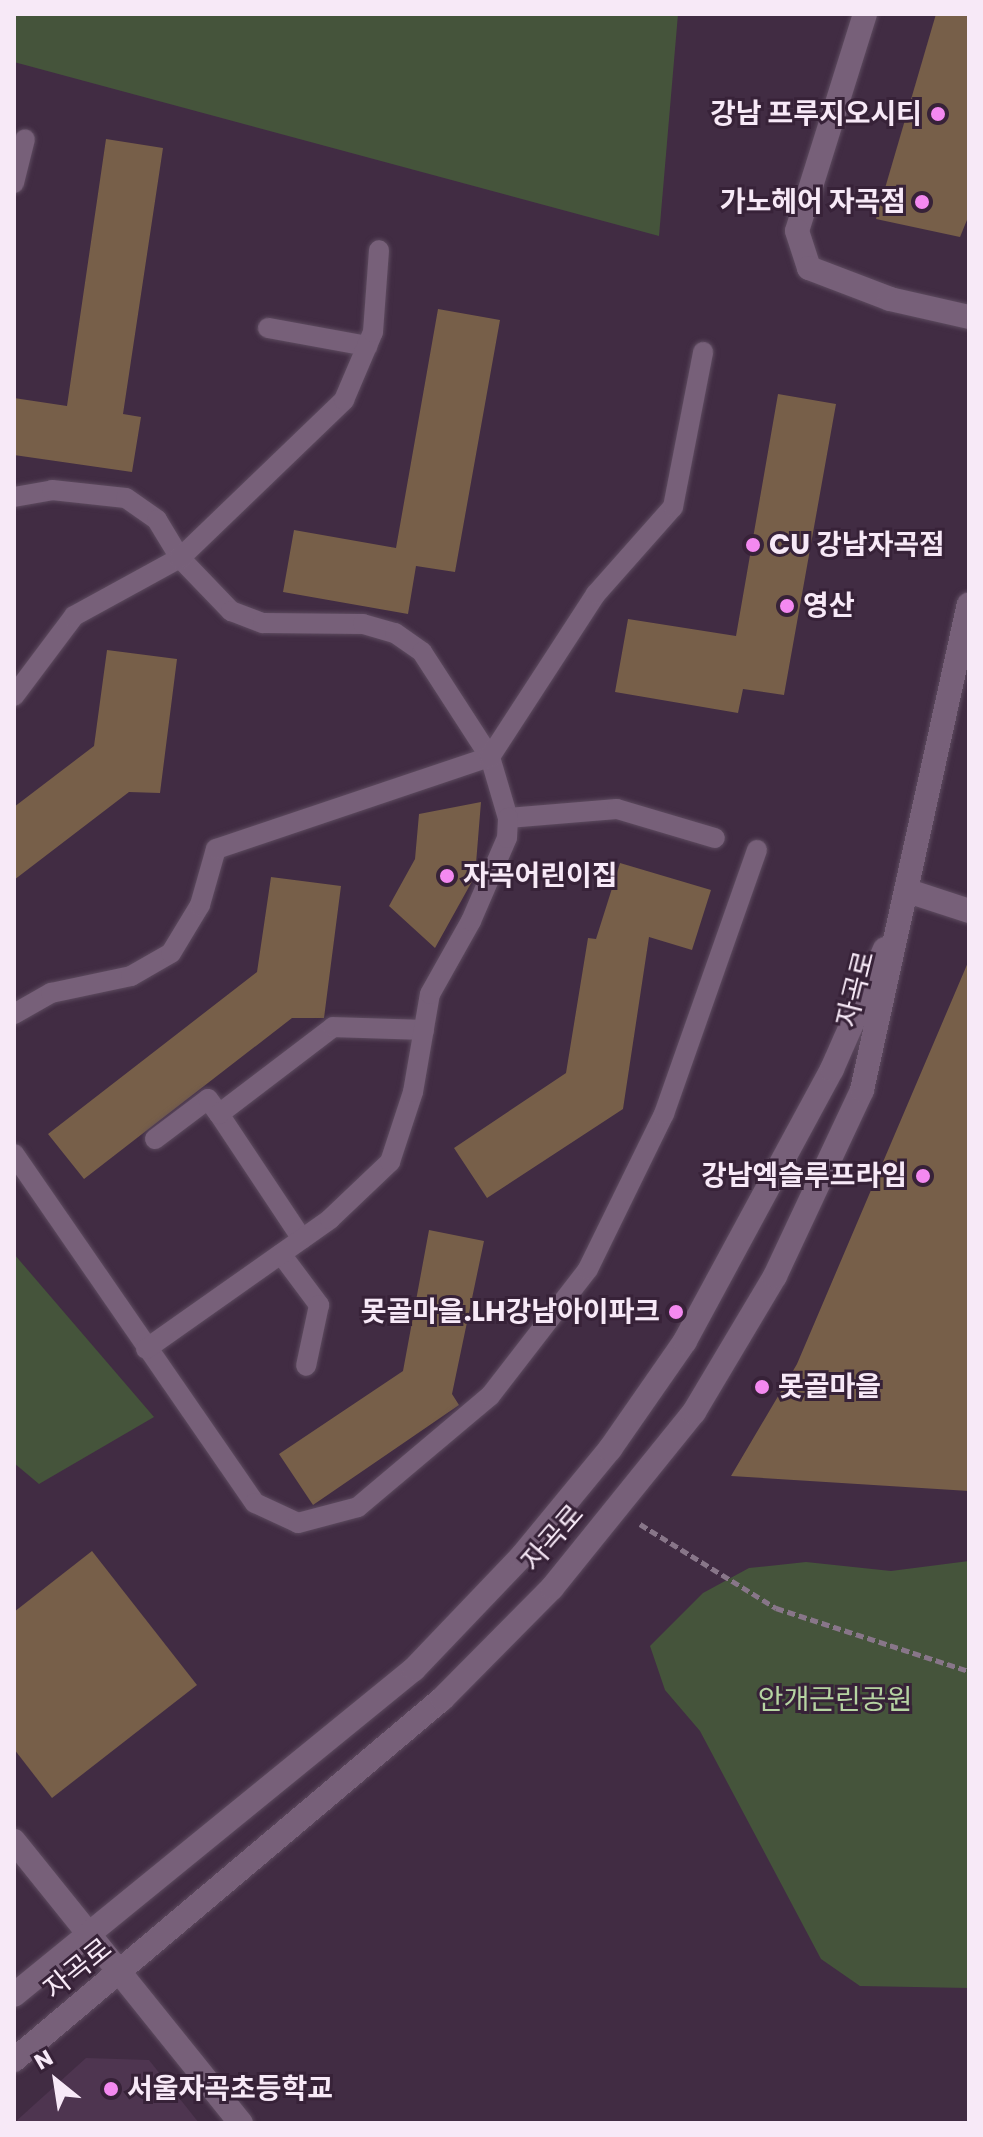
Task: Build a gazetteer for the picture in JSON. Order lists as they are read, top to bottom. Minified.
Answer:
{"streets":{"main road":["자곡로"]},"parks":["안개근린공원"],"places":["강남 프루지오시티","가노헤어 자곡점","CU 강남자곡점","영산","자곡어린이집","강남엑슬루프라임","못골마을.LH강남아이파크","못골마을","서울자곡초등학교"],"north":"top left"}
